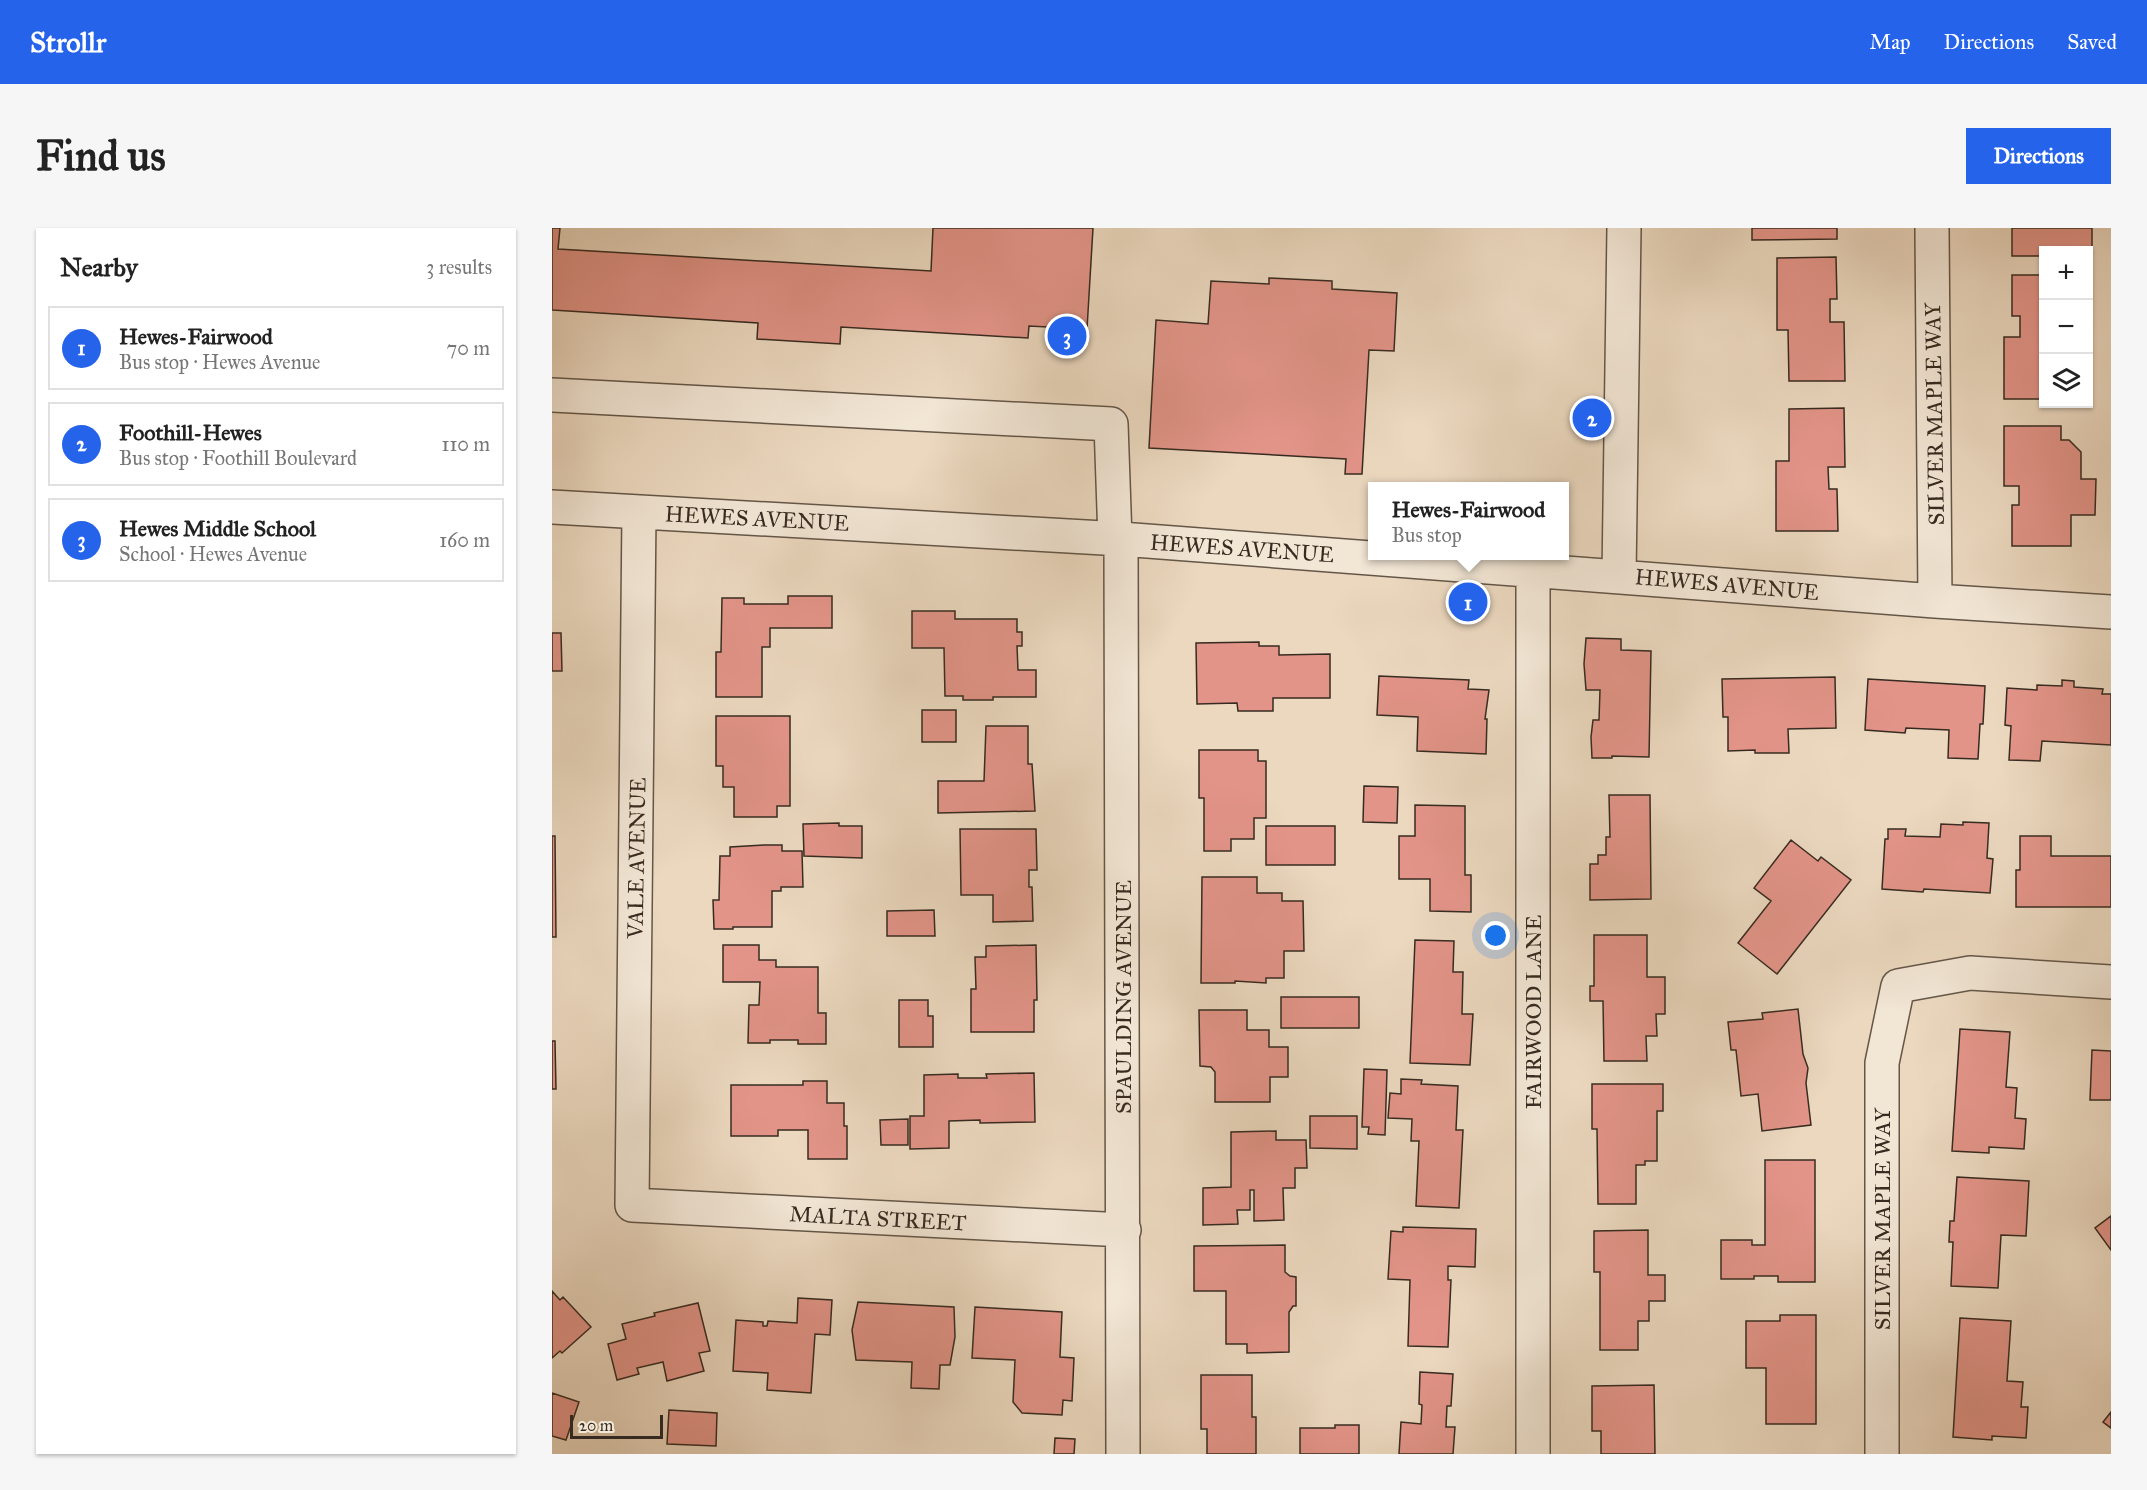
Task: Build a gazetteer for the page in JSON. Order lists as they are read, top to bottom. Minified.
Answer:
{"streets":{"street":["SILVER MAPLE WAY","HEWES AVENUE","VALE AVENUE","SPAULDING AVENUE","FAIRWOOD LANE","MALTA STREET"]},"crossings":[["SILVER MAPLE WAY","HEWES AVENUE"],["HEWES AVENUE","VALE AVENUE"],["HEWES AVENUE","SPAULDING AVENUE"],["HEWES AVENUE","FAIRWOOD LANE"],["VALE AVENUE","MALTA STREET"],["SPAULDING AVENUE","MALTA STREET"]],"scale_bar":"20 m","page":{"header":"Strollr","nav":["Map","Directions","Saved"],"buttons":"Directions","title":"Find us","heading":["Nearby","3 results"],"map_buttons":["+","−"],"list":[{"mark":"1","name":"Hewes-Fairwood","note":"Bus stop · Hewes Avenue","value":"70 m"},{"mark":"2","name":"Foothill-Hewes","note":"Bus stop · Foothill Boulevard","value":"110 m"},{"mark":"3","name":"Hewes Middle School","note":"School · Hewes Avenue","value":"160 m"}],"pins":["3","2","1"],"popup":["Hewes-Fairwood","Bus stop"],"scale":"20 m"}}
